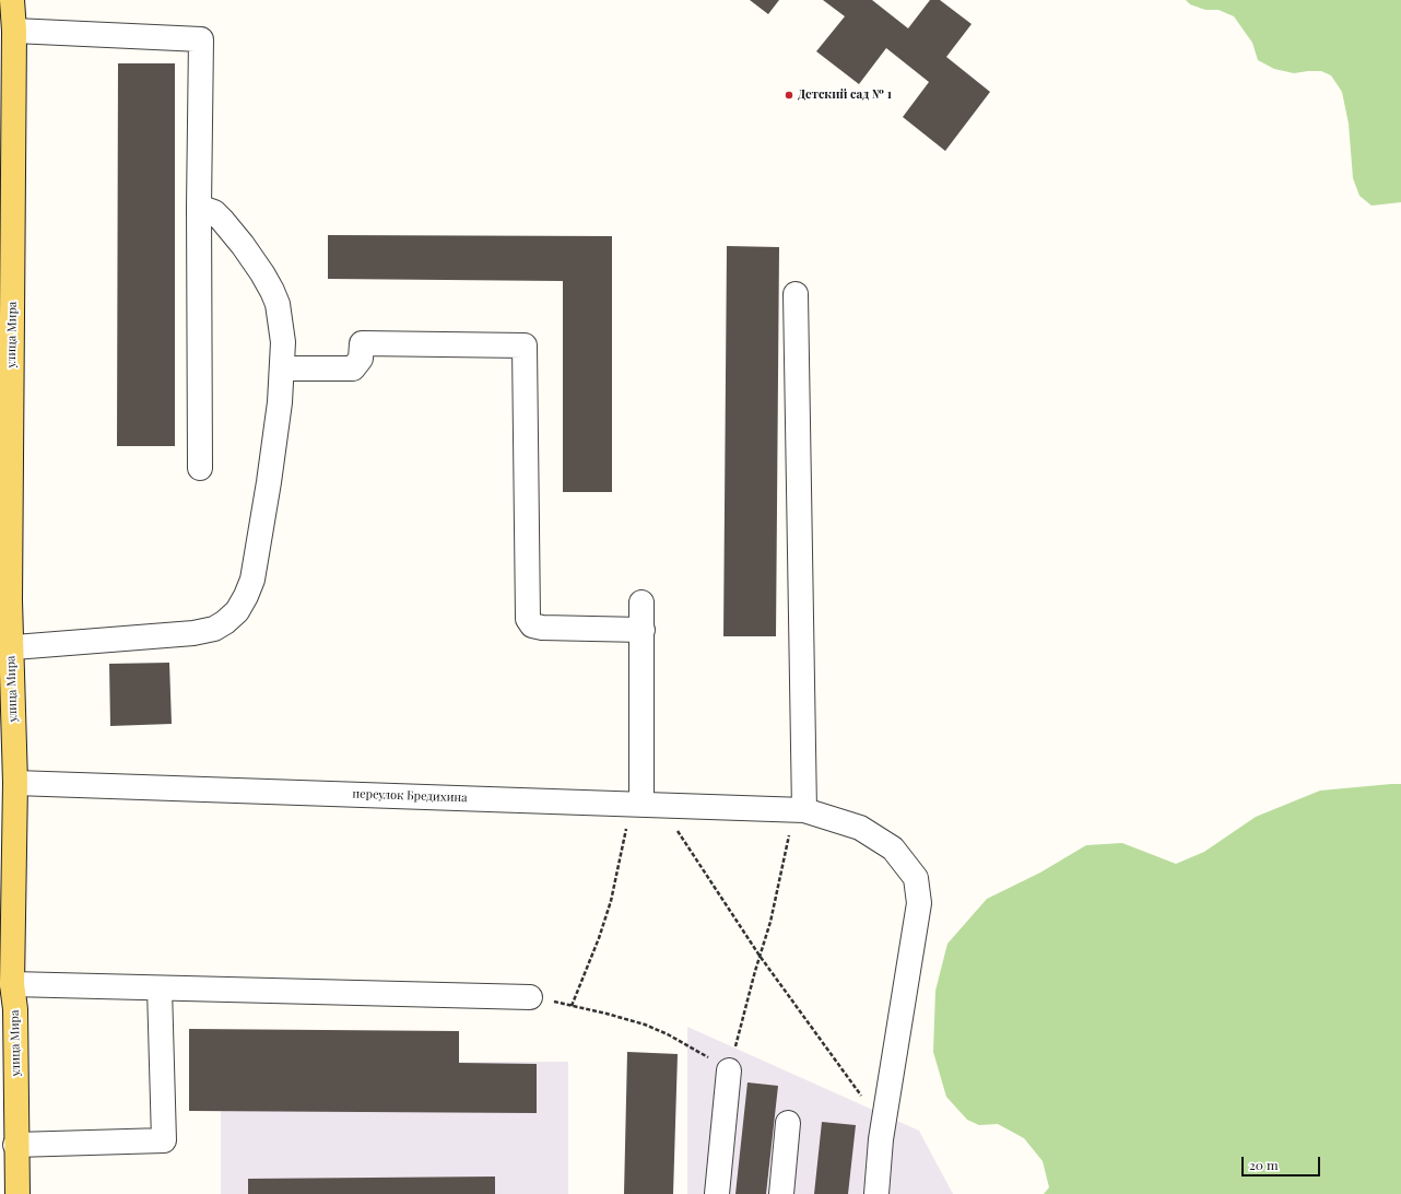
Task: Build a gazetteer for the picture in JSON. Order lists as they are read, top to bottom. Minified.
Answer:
{"streets":{"main road":["улица Мира"],"lane":["переулок Бредихина"]},"crossings":[["улица Мира","переулок Бредихина"]],"places":["Детский сад № 1"],"scale_bar":"20 m"}
